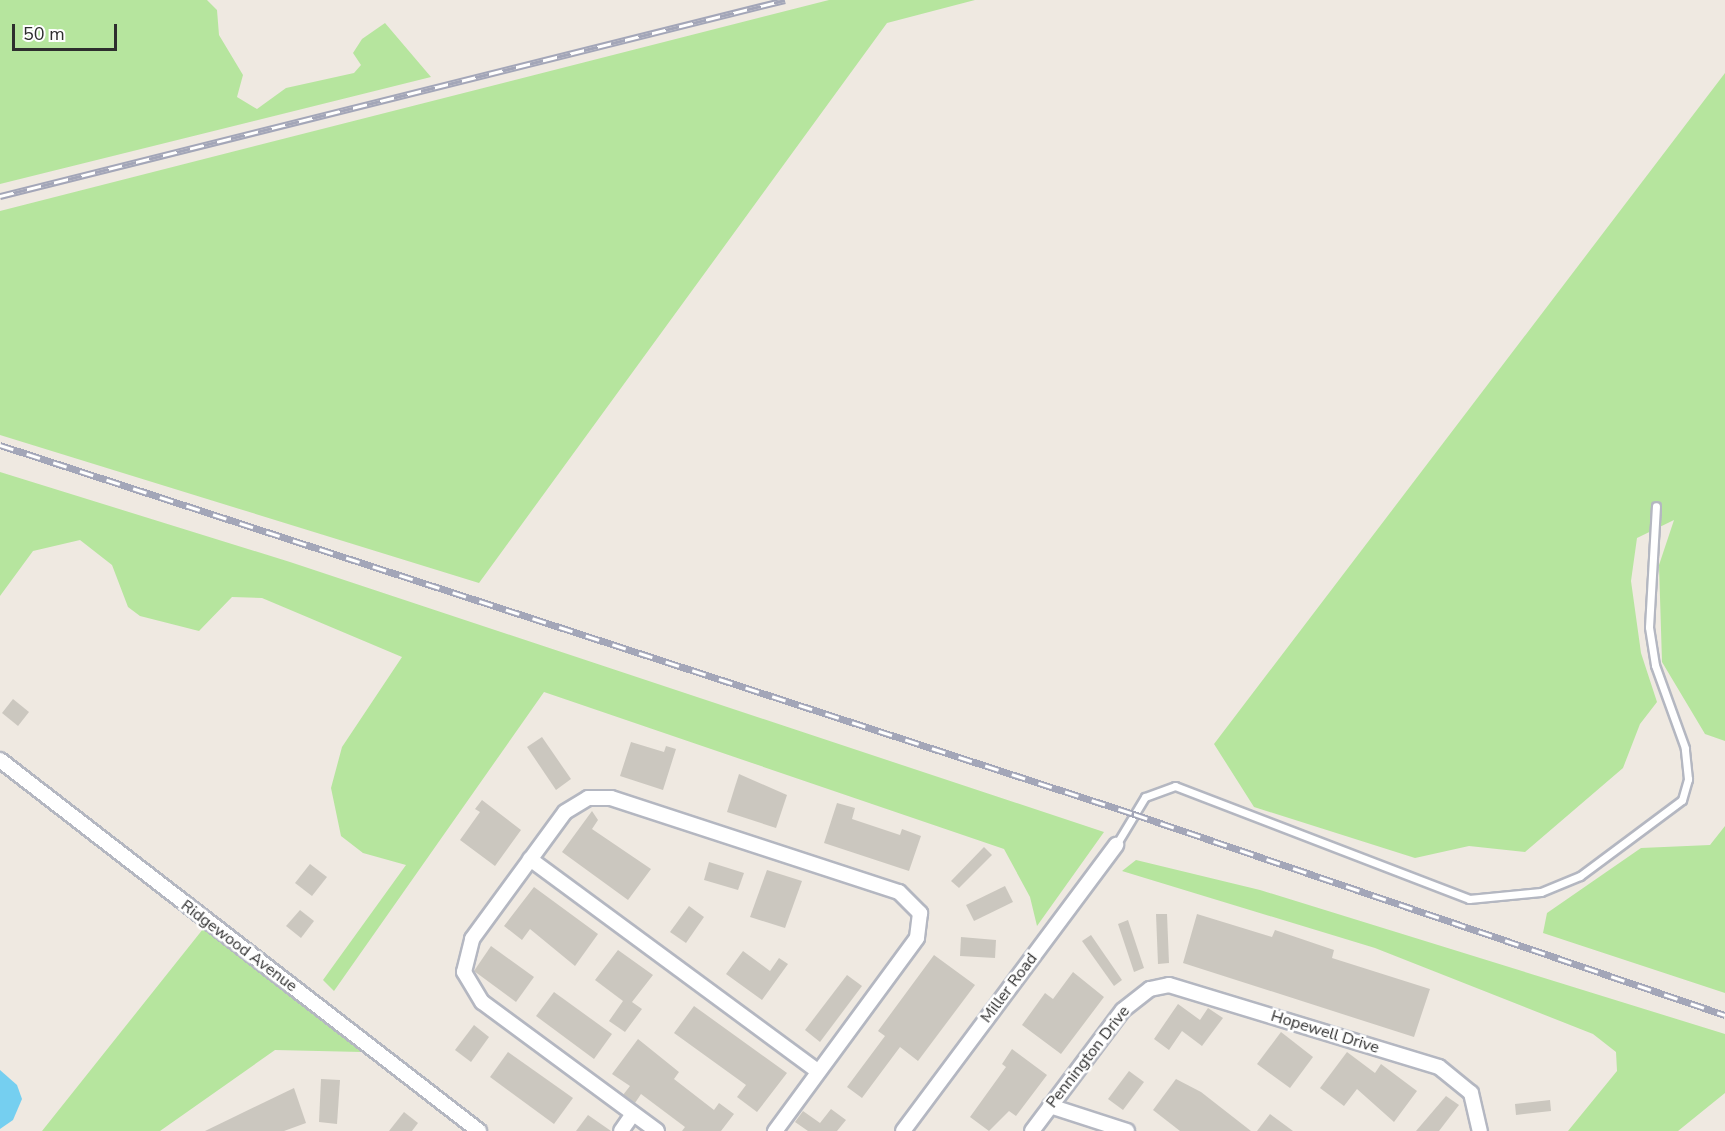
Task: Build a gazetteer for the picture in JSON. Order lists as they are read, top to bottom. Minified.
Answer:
{"streets":{"street":["Ridgewood Avenue","Miller Road","Hopewell Drive","Pennington Drive"]},"crossings":[["Hopewell Drive","Pennington Drive"]],"scale_bar":"50 m"}
